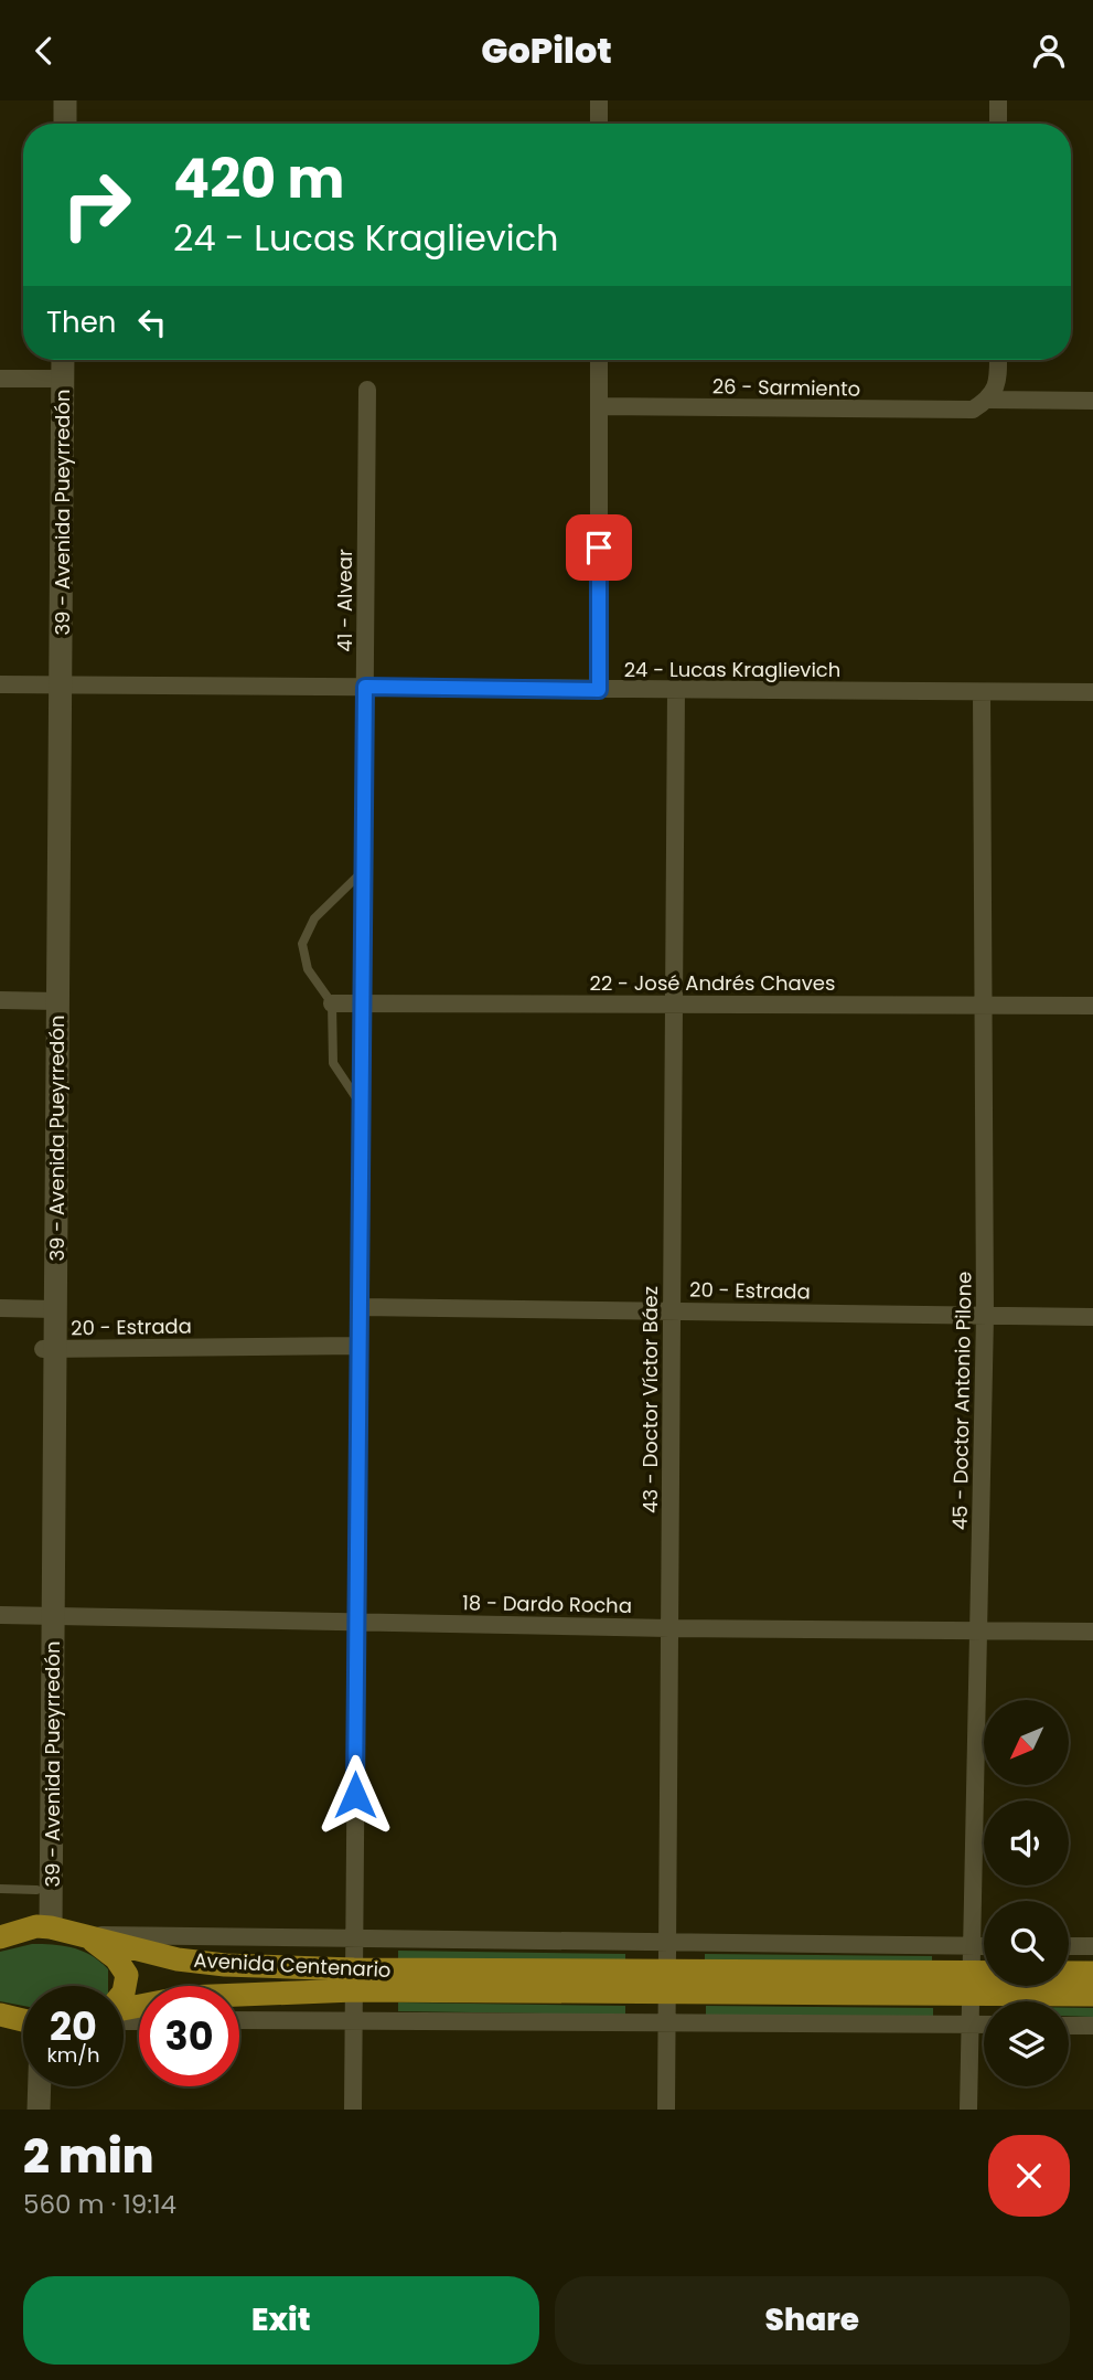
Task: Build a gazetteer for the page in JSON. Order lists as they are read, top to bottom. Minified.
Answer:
{"streets":{"main road":["Avenida Centenario"],"street":["26 - Sarmiento","39 - Avenida Pueyrredón","41 - Alvear","24 - Lucas Kraglievich","22 - José Andrés Chaves","20 - Estrada","43 - Doctor Víctor Báez","45 - Doctor Antonio Pilone","18 - Dardo Rocha"]},"crossings":[["39 - Avenida Pueyrredón","24 - Lucas Kraglievich"],["39 - Avenida Pueyrredón","20 - Estrada"],["39 - Avenida Pueyrredón","18 - Dardo Rocha"],["41 - Alvear","24 - Lucas Kraglievich"],["41 - Alvear","22 - José Andrés Chaves"],["41 - Alvear","20 - Estrada"],["41 - Alvear","18 - Dardo Rocha"],["41 - Alvear","Avenida Centenario"],["24 - Lucas Kraglievich","43 - Doctor Víctor Báez"],["24 - Lucas Kraglievich","45 - Doctor Antonio Pilone"],["22 - José Andrés Chaves","43 - Doctor Víctor Báez"],["22 - José Andrés Chaves","45 - Doctor Antonio Pilone"],["20 - Estrada","43 - Doctor Víctor Báez"],["20 - Estrada","45 - Doctor Antonio Pilone"],["43 - Doctor Víctor Báez","18 - Dardo Rocha"],["43 - Doctor Víctor Báez","Avenida Centenario"],["45 - Doctor Antonio Pilone","18 - Dardo Rocha"],["45 - Doctor Antonio Pilone","Avenida Centenario"]],"north":"bottom left","page":{"header":"GoPilot","turn":["420 m","24 - Lucas Kraglievich"],"then":"Then","speed":"20 km/h","limit":"30","heading":["2 min","560 m · 19:14"],"buttons":["Exit","Share"]}}
